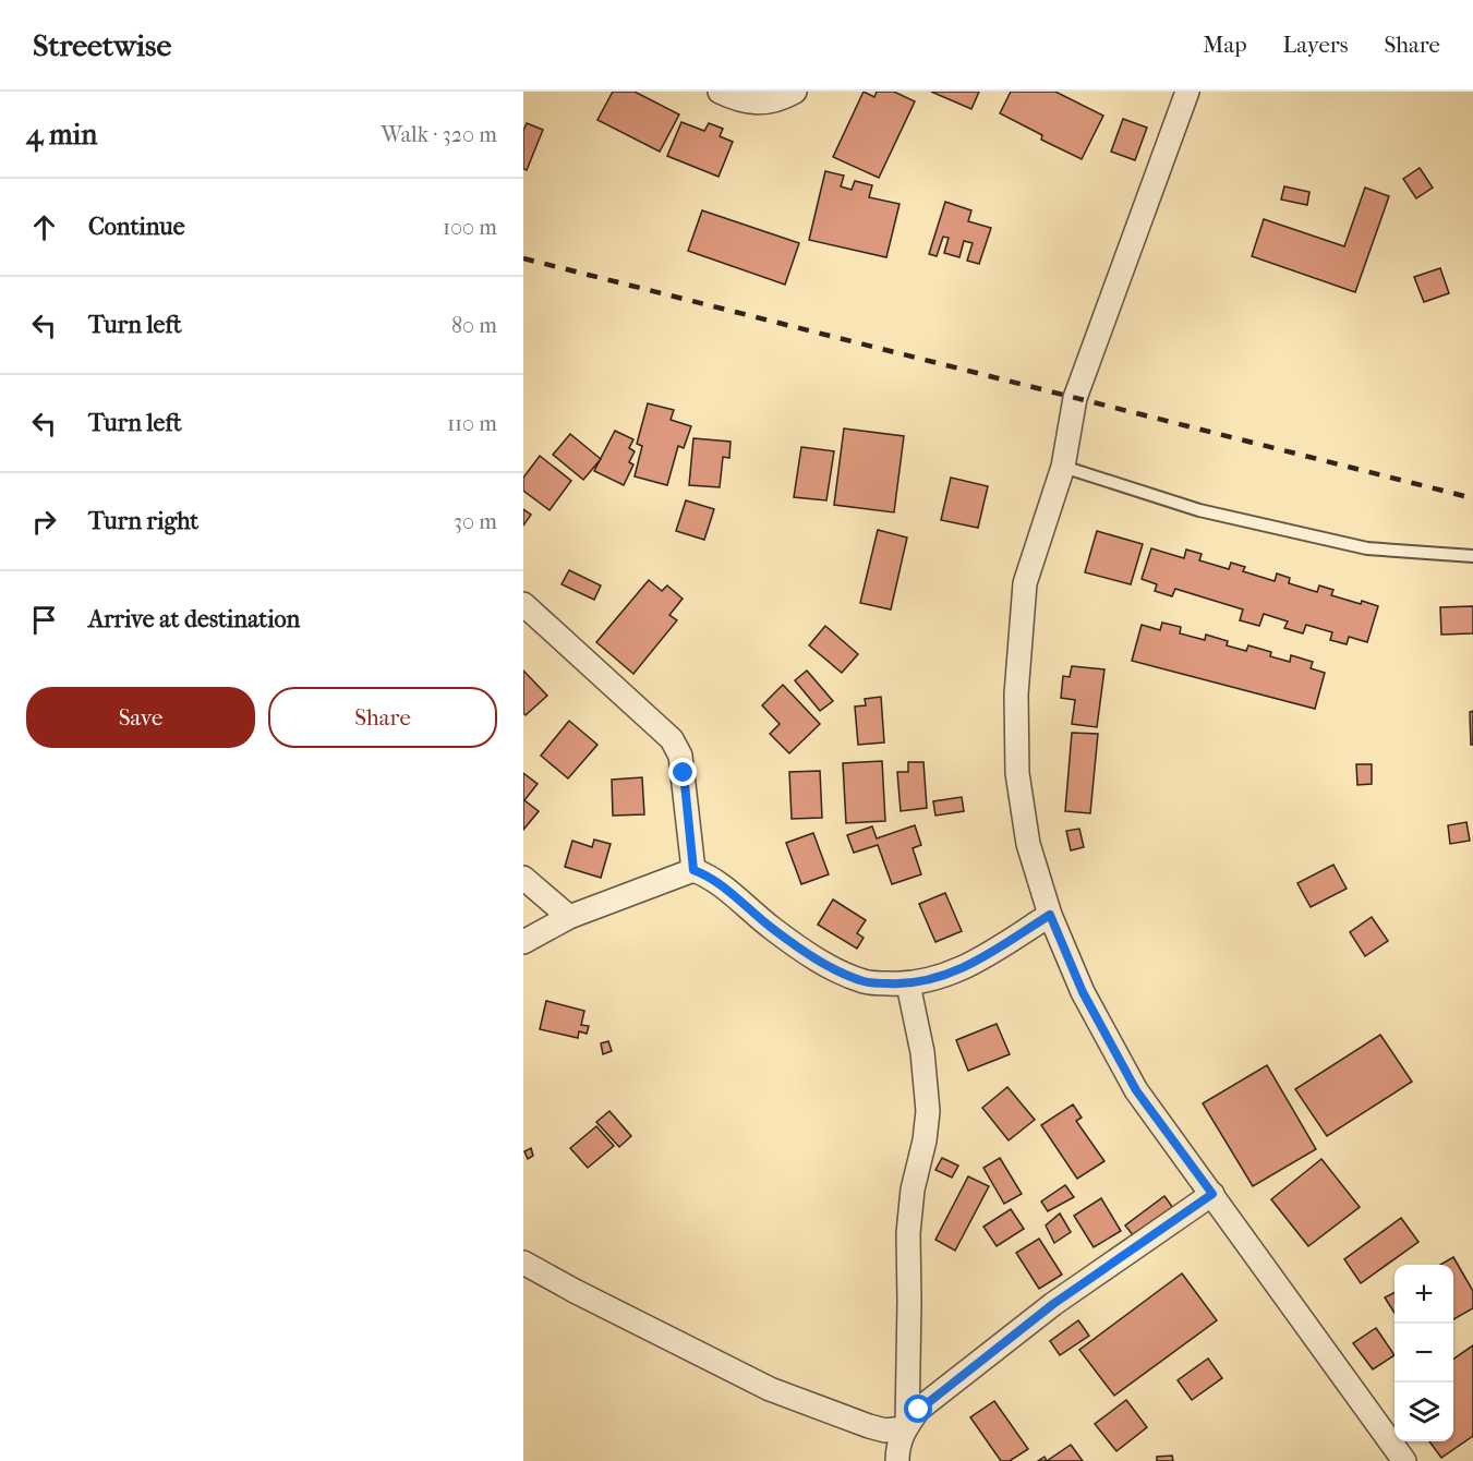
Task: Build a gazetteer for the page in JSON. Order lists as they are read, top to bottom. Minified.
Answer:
{"page":{"header":"Streetwise","nav":["Map","Layers","Share"],"heading":["4 min","Walk · 320 m"],"list":[["Continue","100 m"],["Turn left","80 m"],["Turn left","110 m"],["Turn right","30 m"],"Arrive at destination"],"buttons":["Save","Share"],"map_buttons":["+","−"]}}
